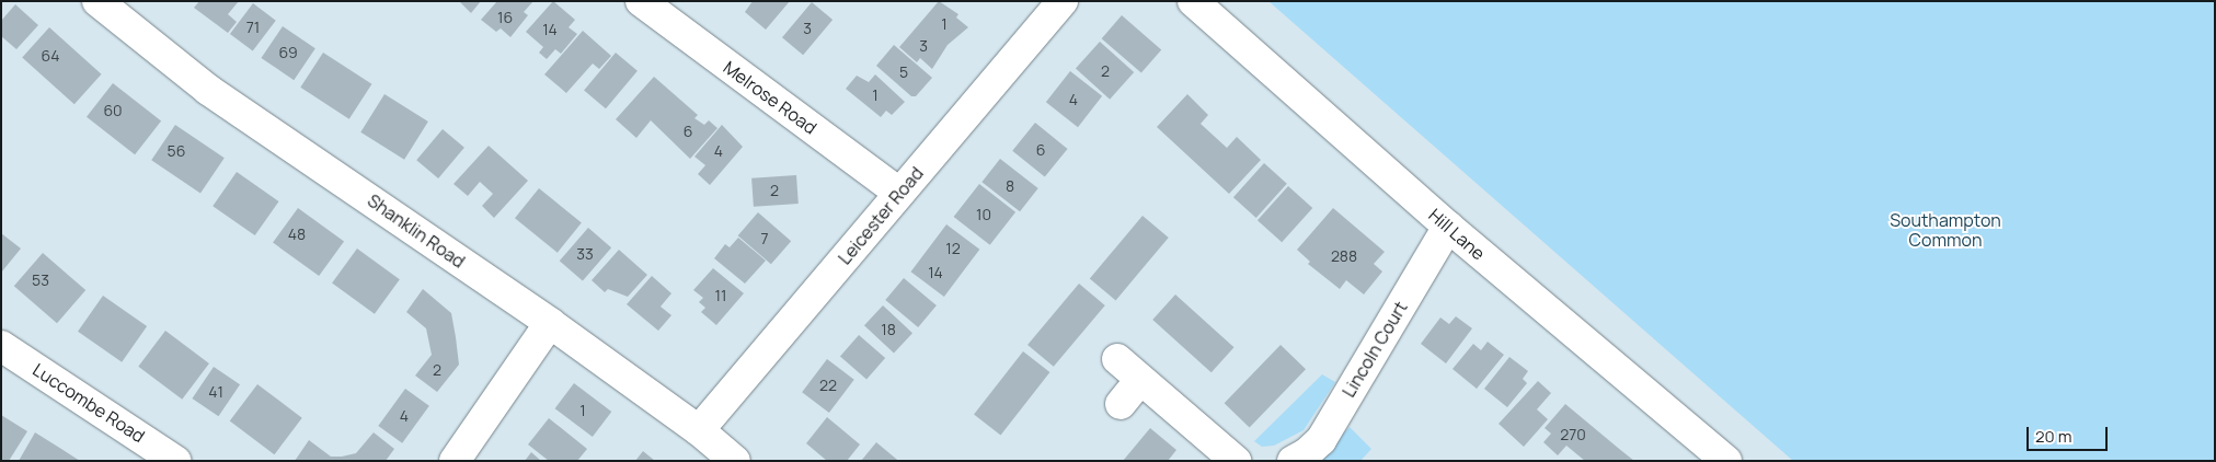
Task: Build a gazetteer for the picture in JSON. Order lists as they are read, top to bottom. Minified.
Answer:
{"streets":{"street":["Melrose Road","Leicester Road","Shanklin Road","Hill Lane","Lincoln Court","Luccombe Road"]},"crossings":[["Melrose Road","Leicester Road"],["Leicester Road","Shanklin Road"],["Hill Lane","Lincoln Court"]],"parks":["Southampton Common"],"house_numbers":["16","1","71","3","14","3","69","64","2","5","1","4","60","6","6","56","4","8","2","10","48","7","12","33","288","14","53","11","18","2","22","41","1","4","270"],"scale_bar":"20 m"}
